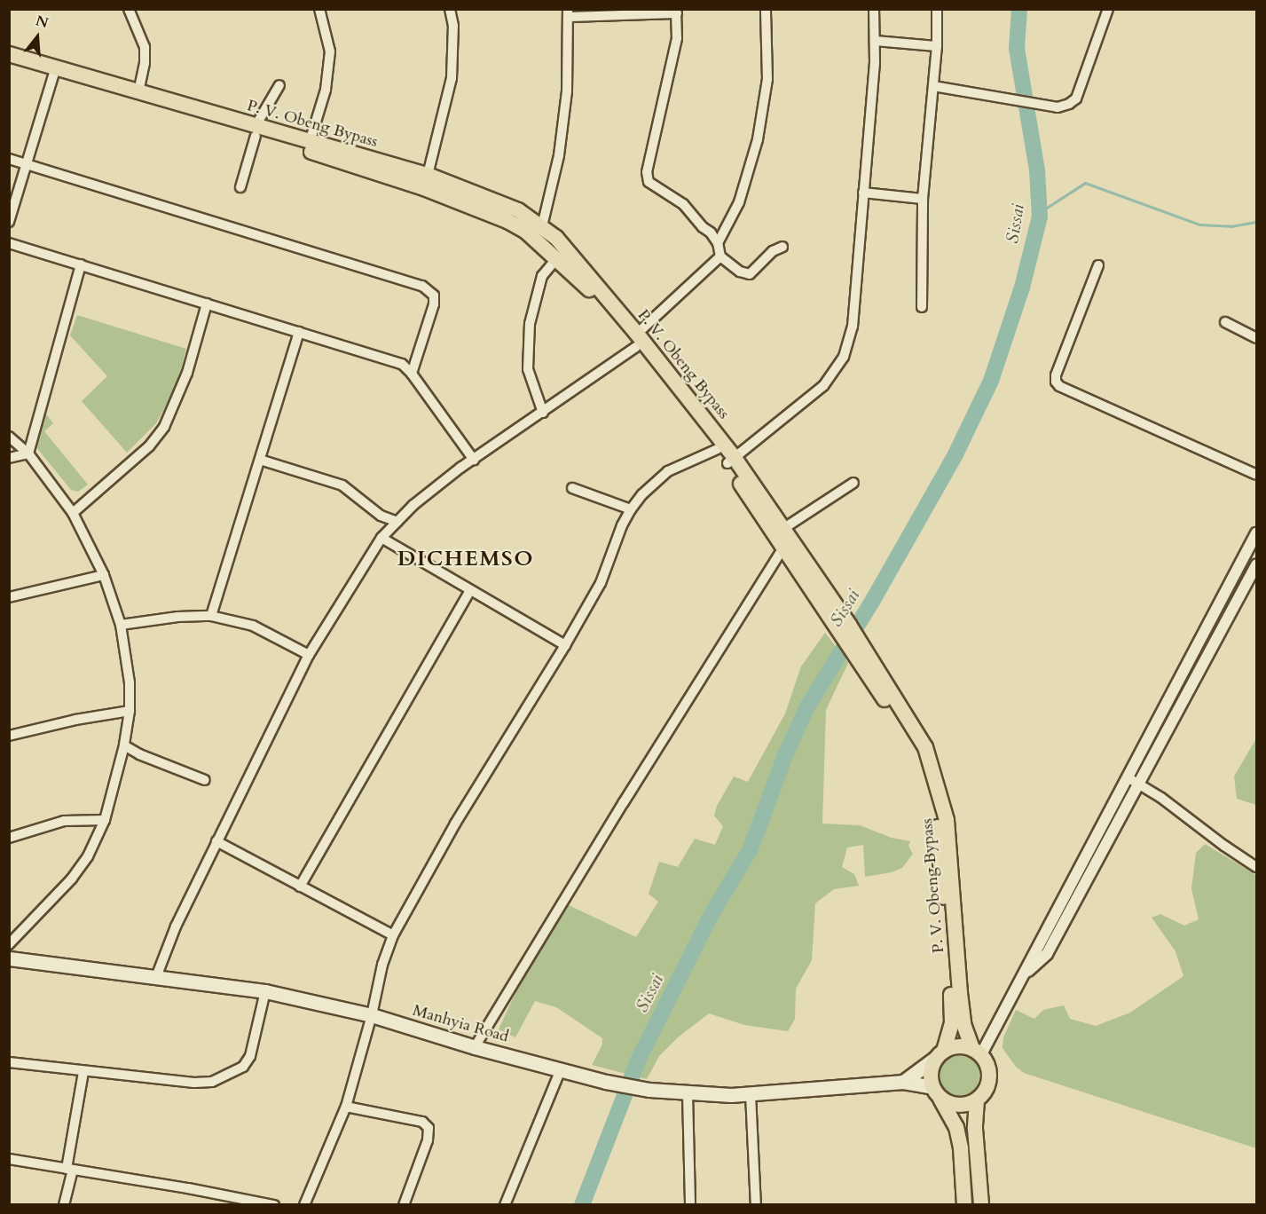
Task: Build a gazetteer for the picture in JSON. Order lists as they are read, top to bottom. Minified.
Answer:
{"streets":{"highway":["P. V. Obeng Bypass"],"main road":["Manhyia Road"]},"crossings":[["P. V. Obeng Bypass","Manhyia Road"]],"districts":["DICHEMSO"],"water":["Sissai"],"north":"top"}
